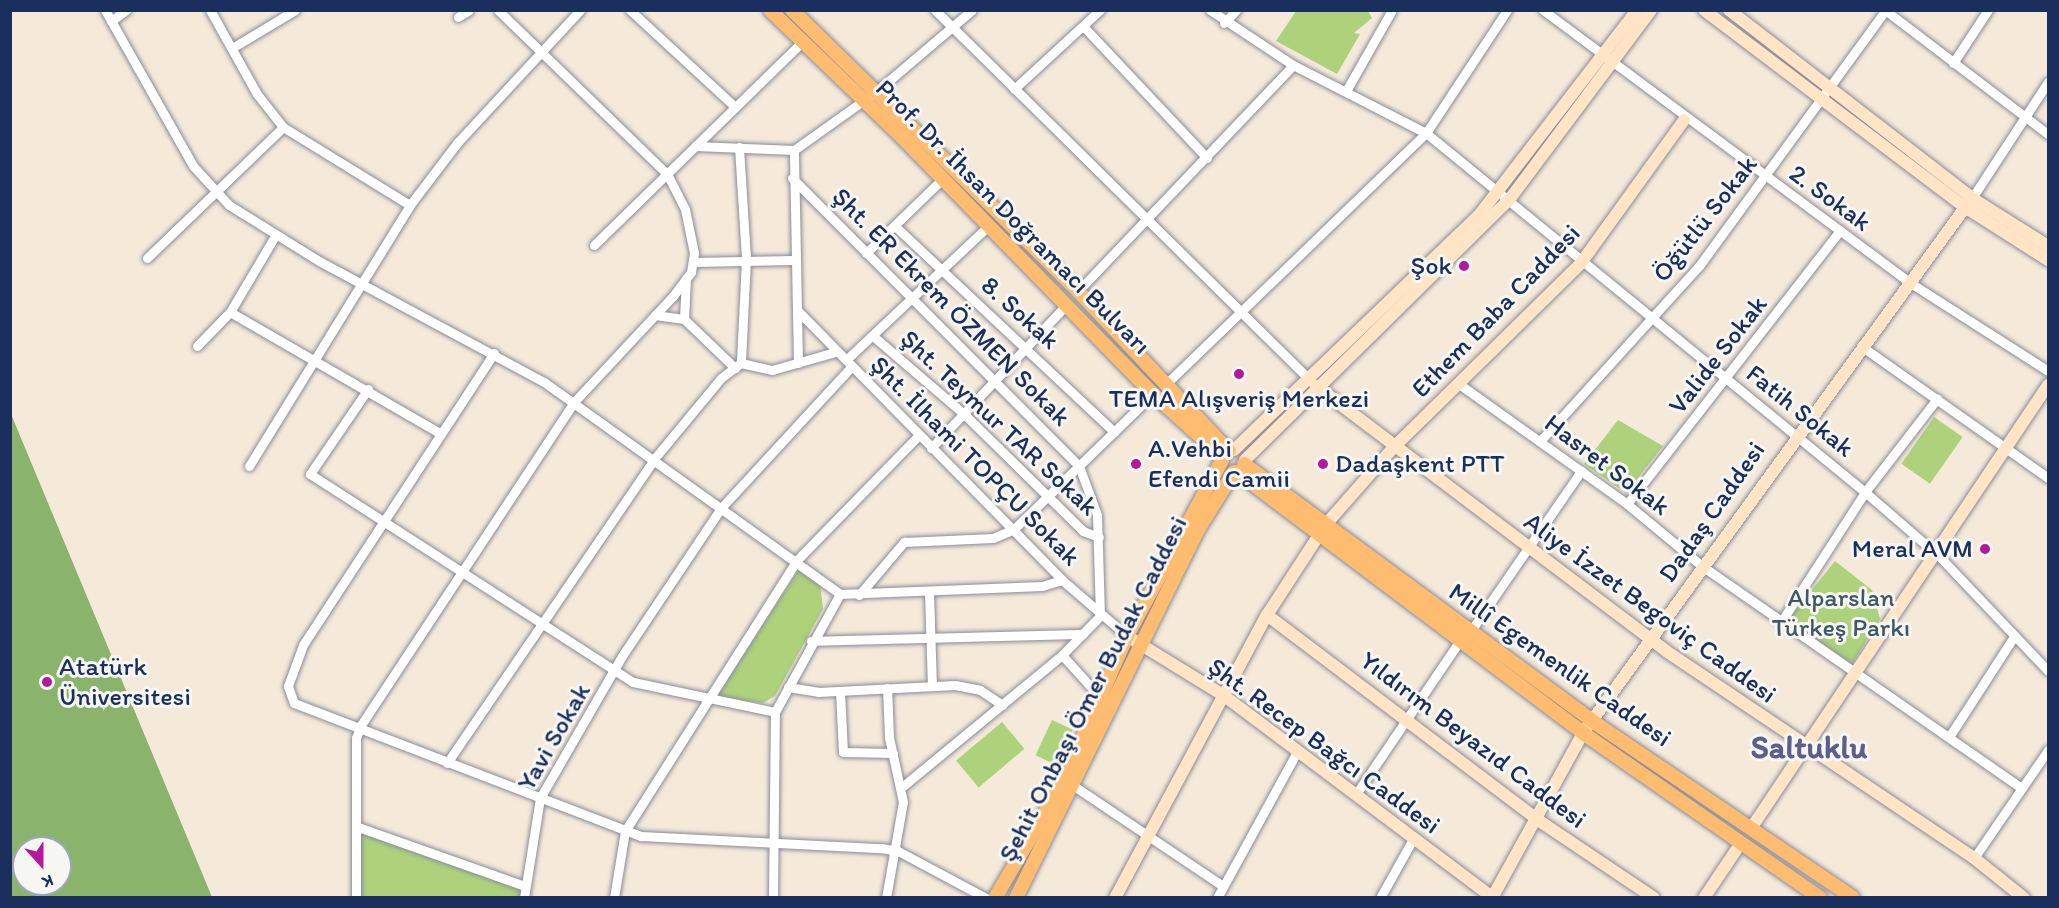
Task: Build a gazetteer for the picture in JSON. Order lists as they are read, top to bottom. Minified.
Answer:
{"streets":{"main road":["Prof. Dr. İhsan Doğramacı Bulvarı","Millî Egemenlik Caddesi","Şehit Onbaşı Ömer Budak Caddesi"],"street":["2. Sokak","Öğütlü Sokak","Şht. ER Ekrem ÖZMEN Sokak","Ethem Baba Caddesi","8. Sokak","Valide Sokak","Fatih Sokak","Şht. Teymur TAR Sokak","Şht. İlhami TOPÇU Sokak","Hasret Sokak","Dadaş Caddesi","Aliye İzzet Begoviç Caddesi","Yavi Sokak","Yıldırım Beyazıd Caddesi","Şht. Recep Bağcı Caddesi"]},"crossings":[["2. Sokak","Öğütlü Sokak"],["2. Sokak","Ethem Baba Caddesi"],["2. Sokak","Valide Sokak"],["2. Sokak","Dadaş Caddesi"],["Prof. Dr. İhsan Doğramacı Bulvarı","Şehit Onbaşı Ömer Budak Caddesi"],["Prof. Dr. İhsan Doğramacı Bulvarı","Yavi Sokak"],["Öğütlü Sokak","Fatih Sokak"],["Öğütlü Sokak","Hasret Sokak"],["Şht. ER Ekrem ÖZMEN Sokak","Yavi Sokak"],["Ethem Baba Caddesi","Fatih Sokak"],["Ethem Baba Caddesi","Hasret Sokak"],["Ethem Baba Caddesi","Aliye İzzet Begoviç Caddesi"],["Ethem Baba Caddesi","Millî Egemenlik Caddesi"],["8. Sokak","Yavi Sokak"],["Valide Sokak","Fatih Sokak"],["Valide Sokak","Hasret Sokak"],["Fatih Sokak","Dadaş Caddesi"],["Şht. Teymur TAR Sokak","Yavi Sokak"],["Şht. İlhami TOPÇU Sokak","Şehit Onbaşı Ömer Budak Caddesi"],["Şht. İlhami TOPÇU Sokak","Yavi Sokak"],["Şht. İlhami TOPÇU Sokak","Şht. Recep Bağcı Caddesi"],["Hasret Sokak","Dadaş Caddesi"],["Dadaş Caddesi","Aliye İzzet Begoviç Caddesi"],["Dadaş Caddesi","Millî Egemenlik Caddesi"],["Dadaş Caddesi","Yıldırım Beyazıd Caddesi"],["Dadaş Caddesi","Şht. Recep Bağcı Caddesi"],["Millî Egemenlik Caddesi","Şehit Onbaşı Ömer Budak Caddesi"],["Şehit Onbaşı Ömer Budak Caddesi","Şht. Recep Bağcı Caddesi"]],"districts":["Saltuklu"],"parks":["Alparslan Türkeş Parkı"],"places":["Şok","TEMA Alışveriş Merkezi","A.Vehbi Efendi Camii","Dadaşkent PTT","Meral AVM","Atatürk Üniversitesi"],"north":"bottom"}
